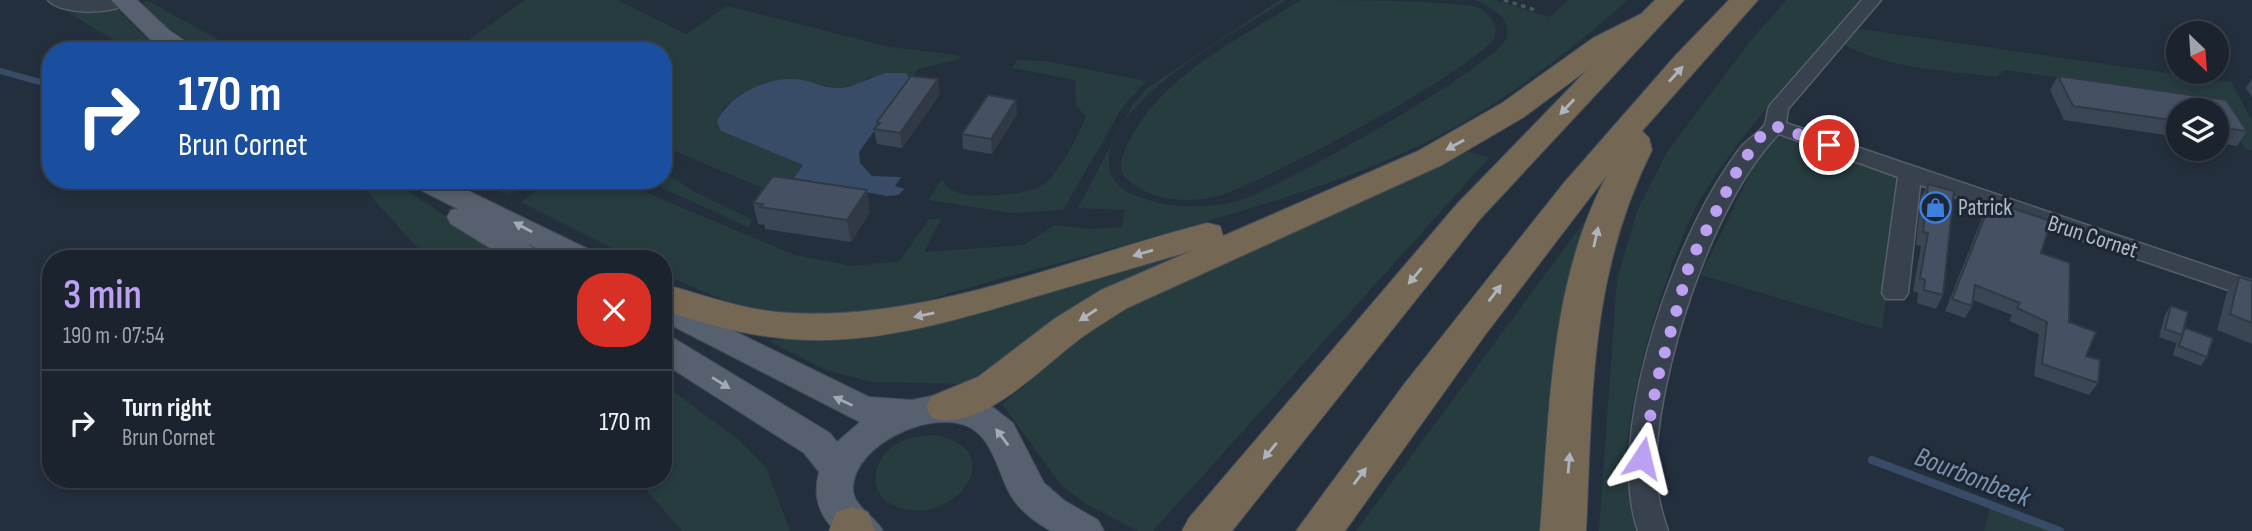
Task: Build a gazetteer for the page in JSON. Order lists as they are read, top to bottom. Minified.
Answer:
{"streets":{"street":["Brun Cornet"]},"water":["Bourbonbeek"],"places":{"shop":["Patrick"]},"north":"bottom right","page":{"turn":["170 m","Brun Cornet"],"heading":["3 min","190 m · 07:54"],"list":[{"name":"Turn right","note":"Brun Cornet","value":"170 m"}]}}
